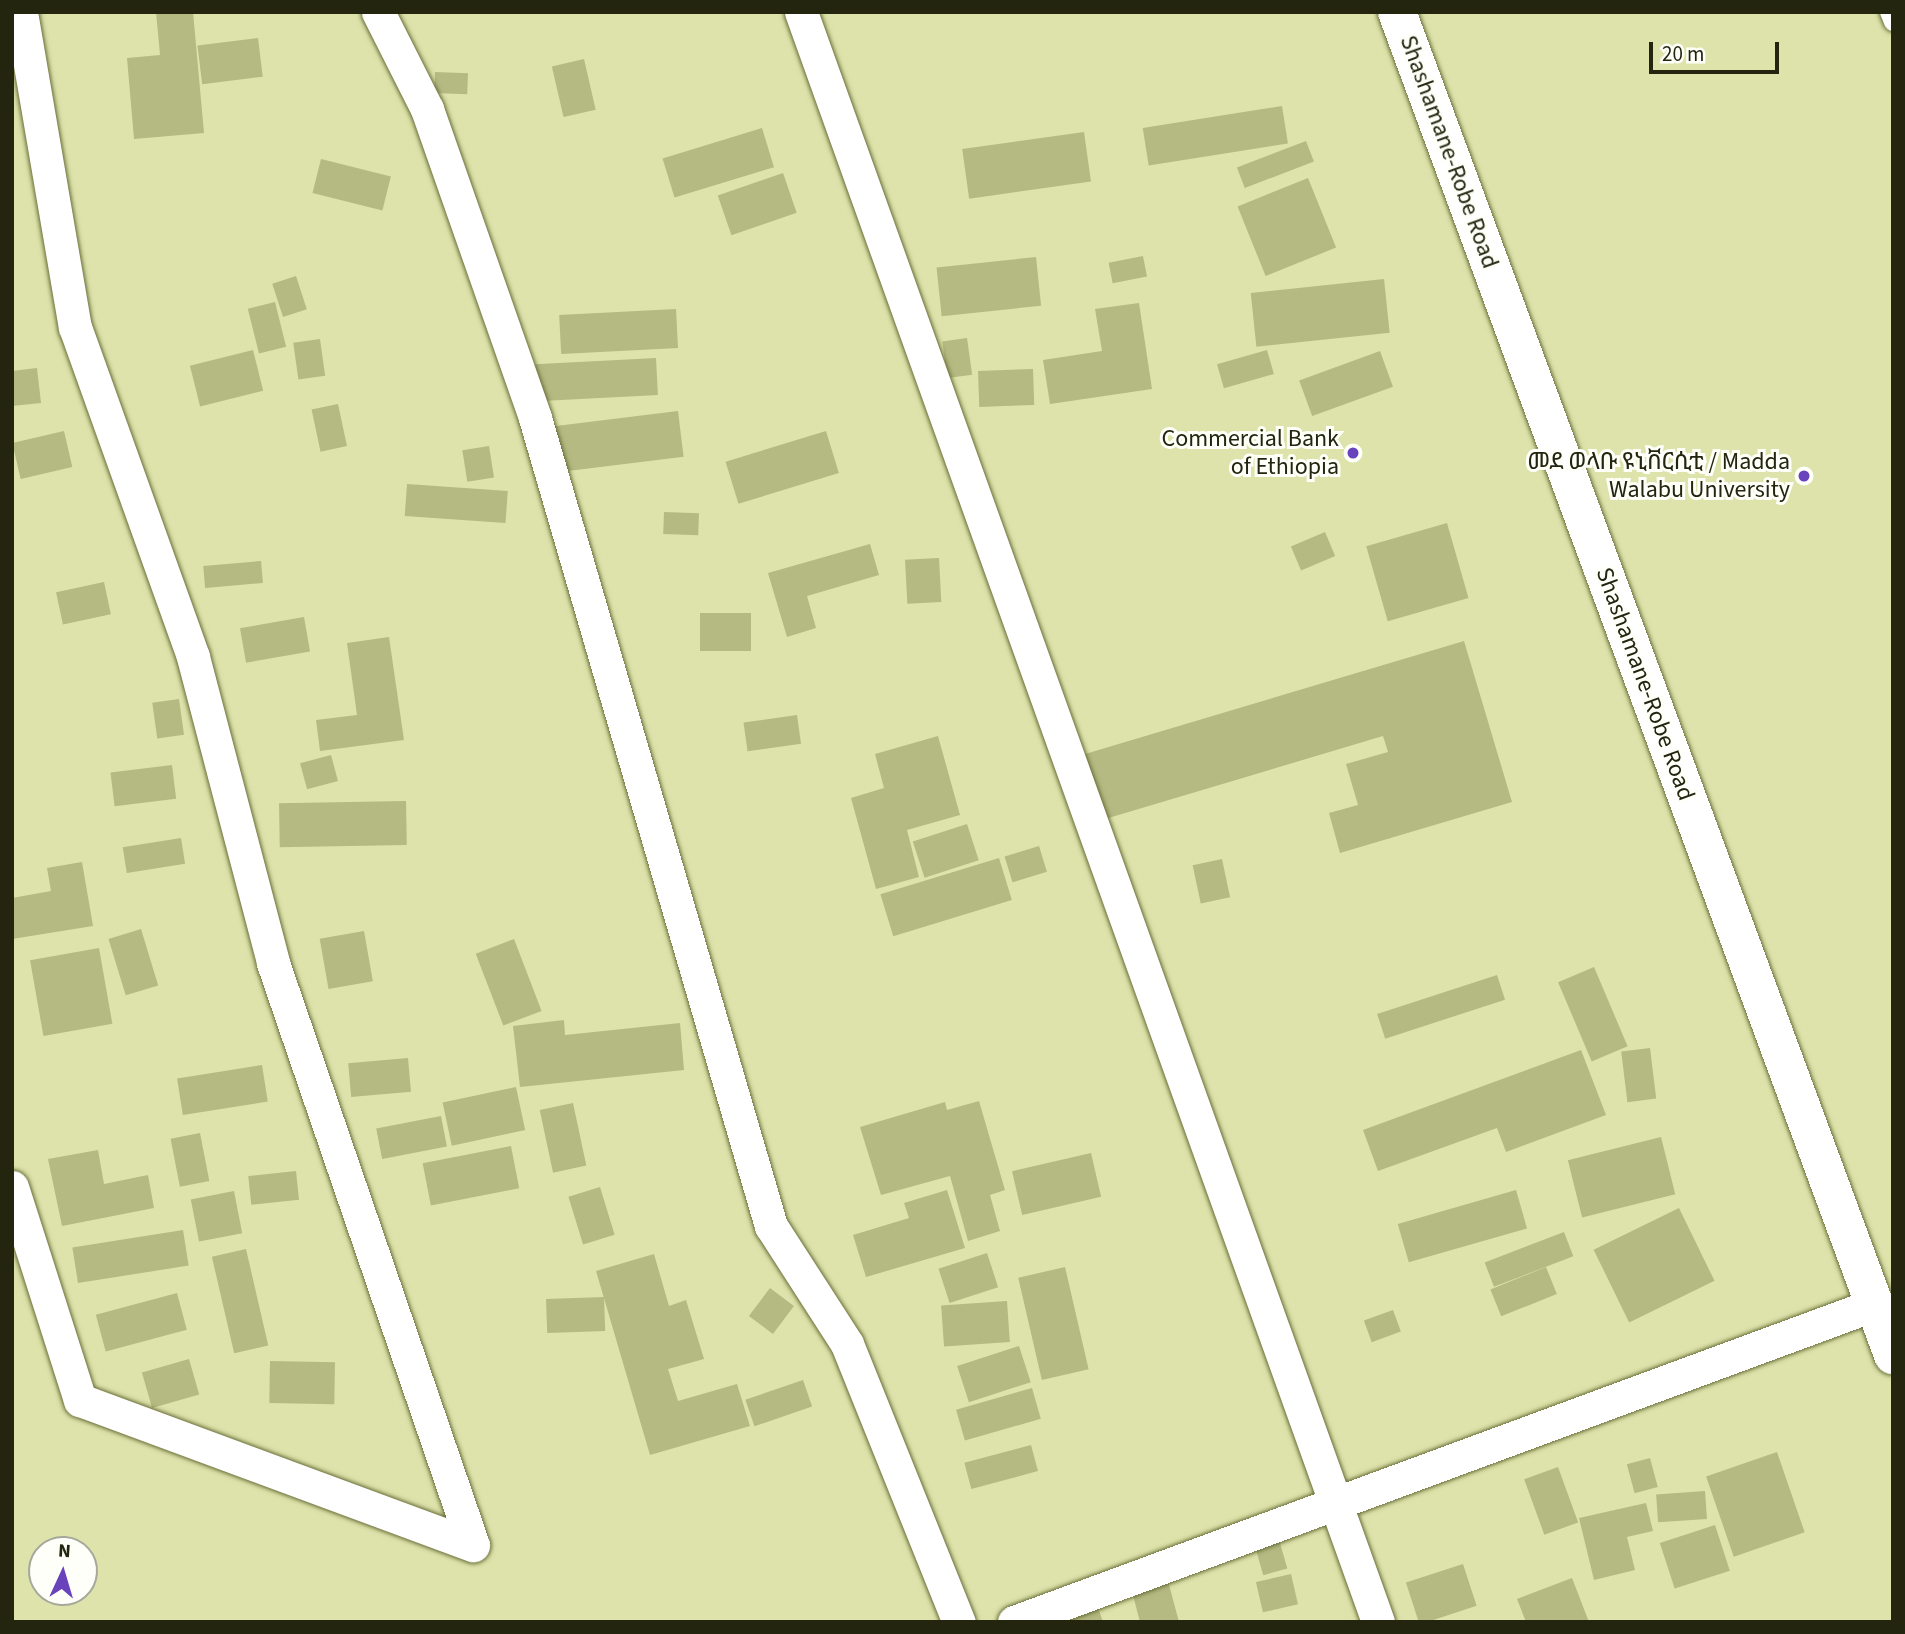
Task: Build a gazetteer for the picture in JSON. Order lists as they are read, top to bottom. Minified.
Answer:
{"streets":{"main road":["Shashamane-Robe Road"]},"places":["Commercial Bank of Ethiopia","መደ ወላቡ ዩኒቨርሲቲ / Madda Walabu University"],"scale_bar":"20 m","north":"top"}
